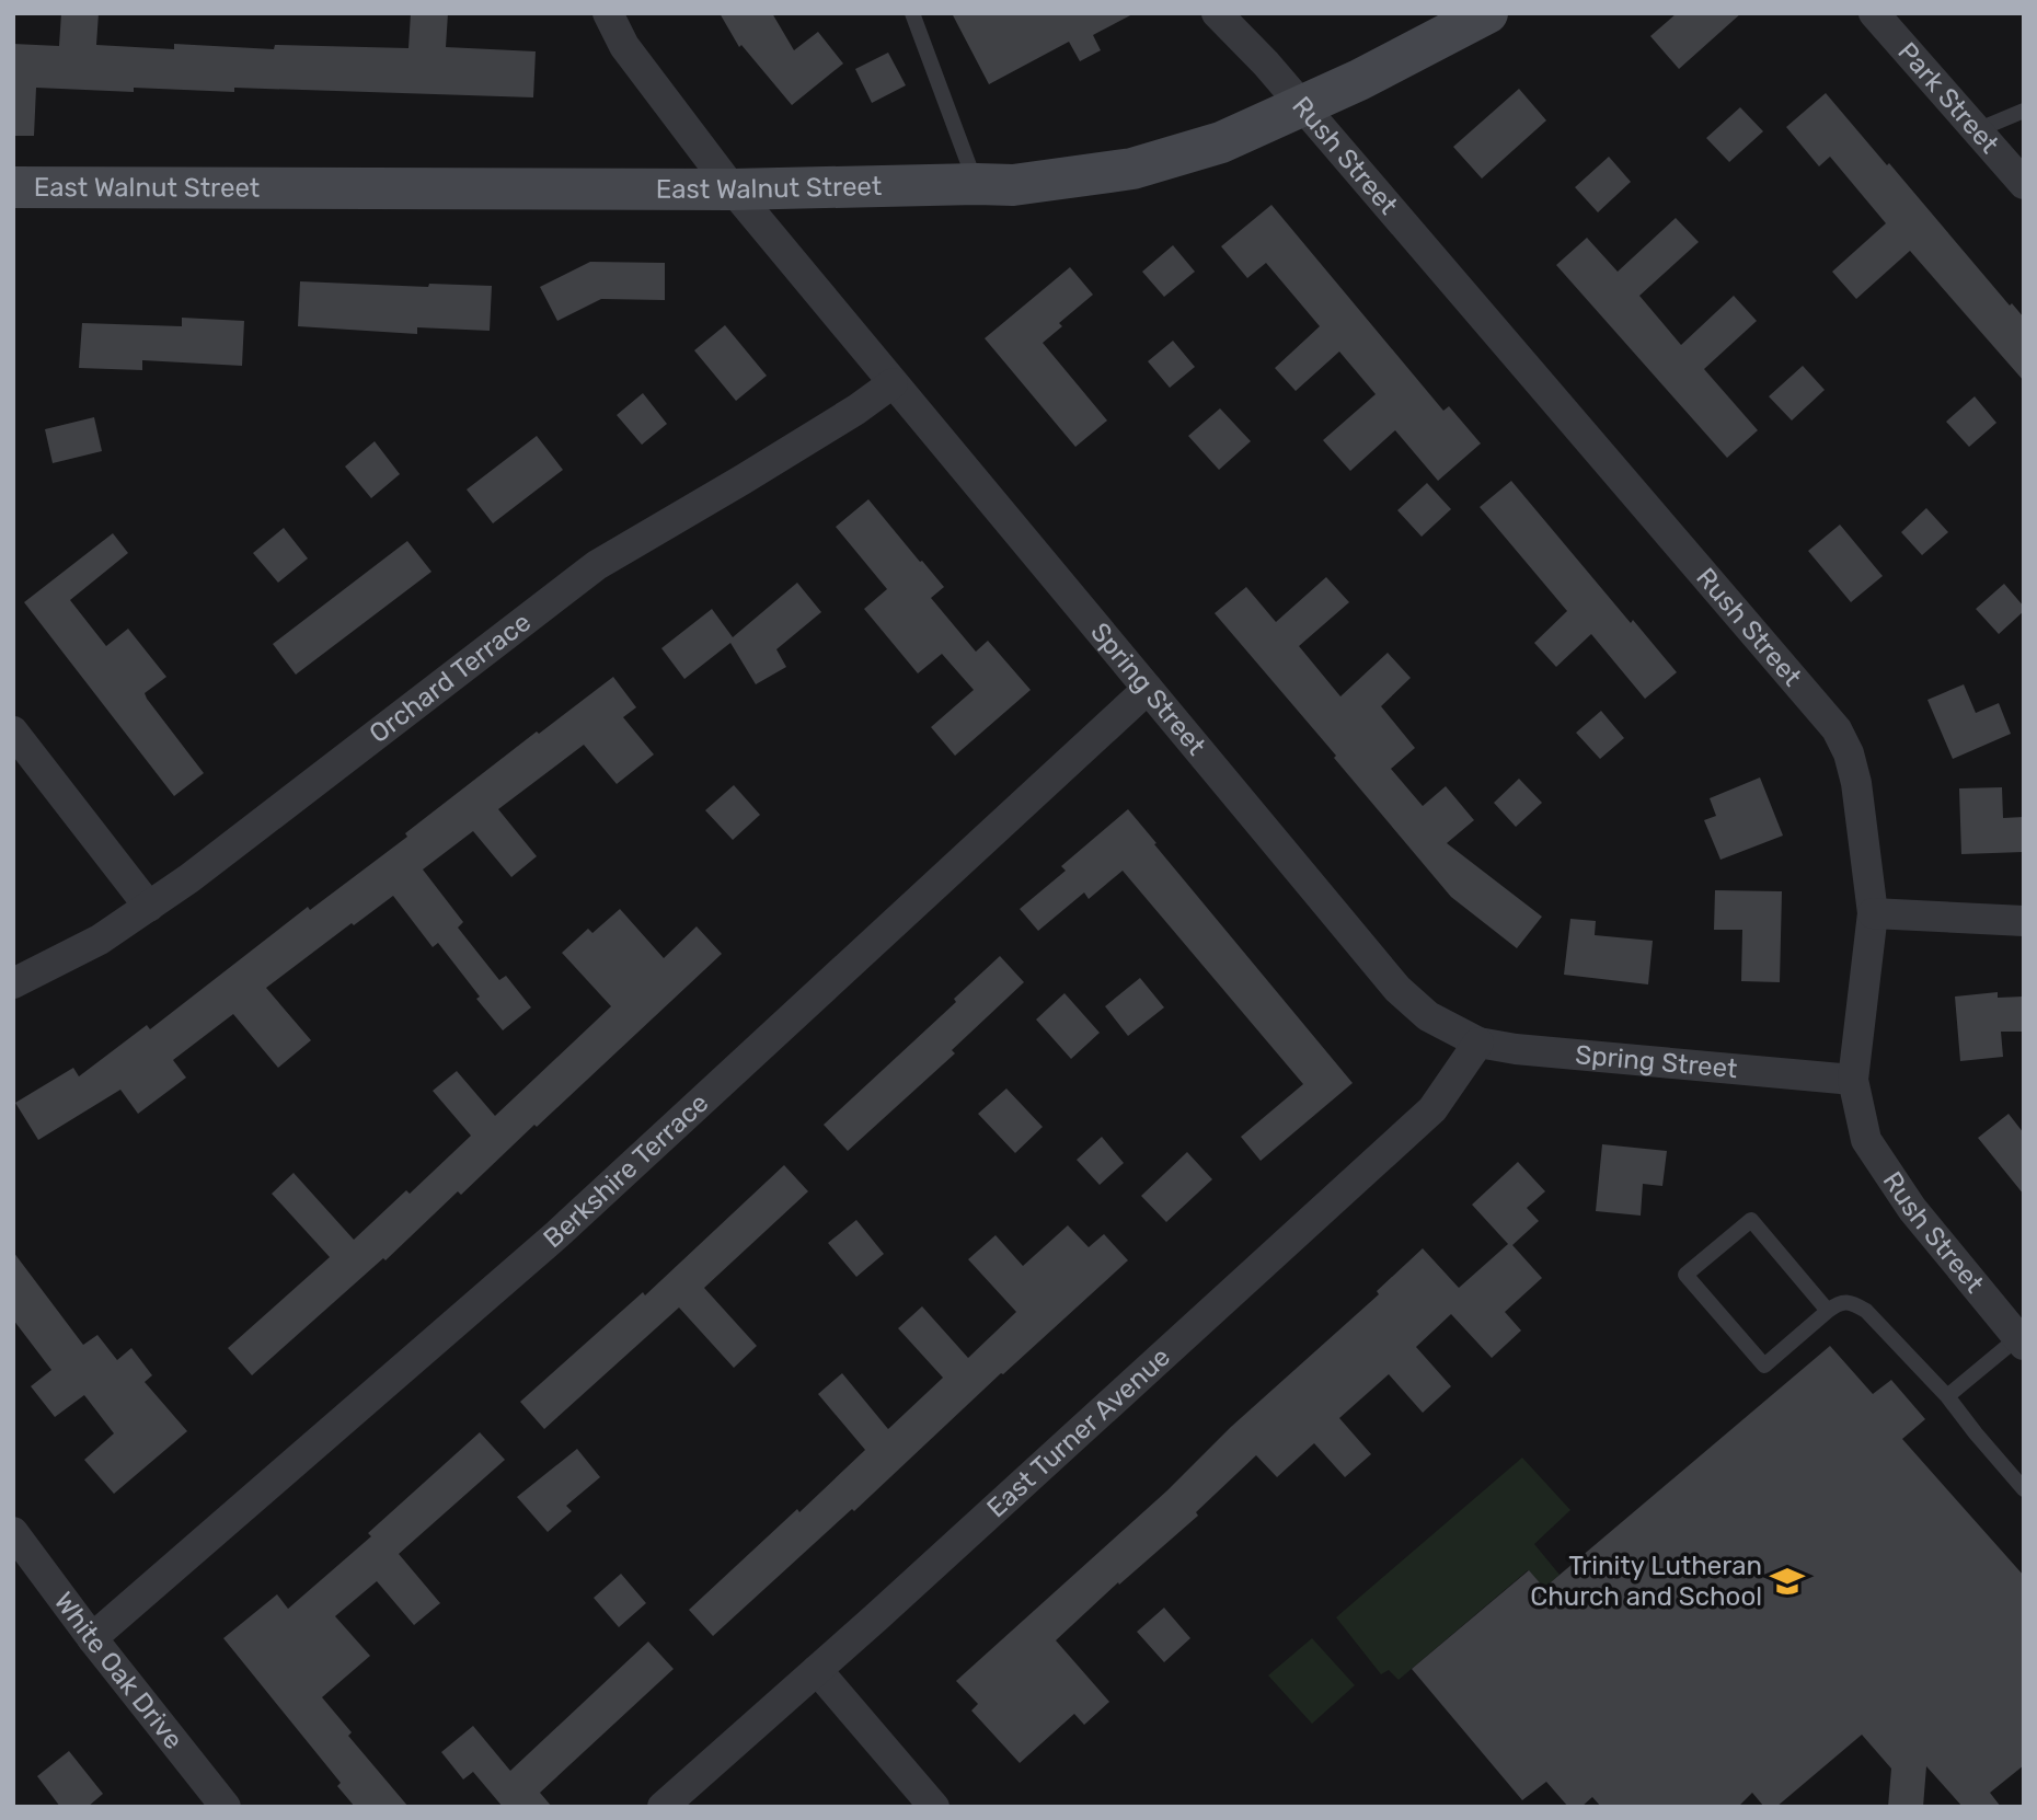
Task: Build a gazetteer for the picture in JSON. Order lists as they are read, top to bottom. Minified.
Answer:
{"streets":{"street":["Park Street","Rush Street","East Walnut Street","Orchard Terrace","Spring Street","Berkshire Terrace","East Turner Avenue","White Oak Drive"]},"crossings":[["Rush Street","East Walnut Street"],["Rush Street","Spring Street"],["East Walnut Street","Spring Street"],["Orchard Terrace","Spring Street"],["Spring Street","Berkshire Terrace"],["Spring Street","East Turner Avenue"],["Berkshire Terrace","White Oak Drive"]],"places":{"school or university":["Trinity Lutheran Church and School"]}}
